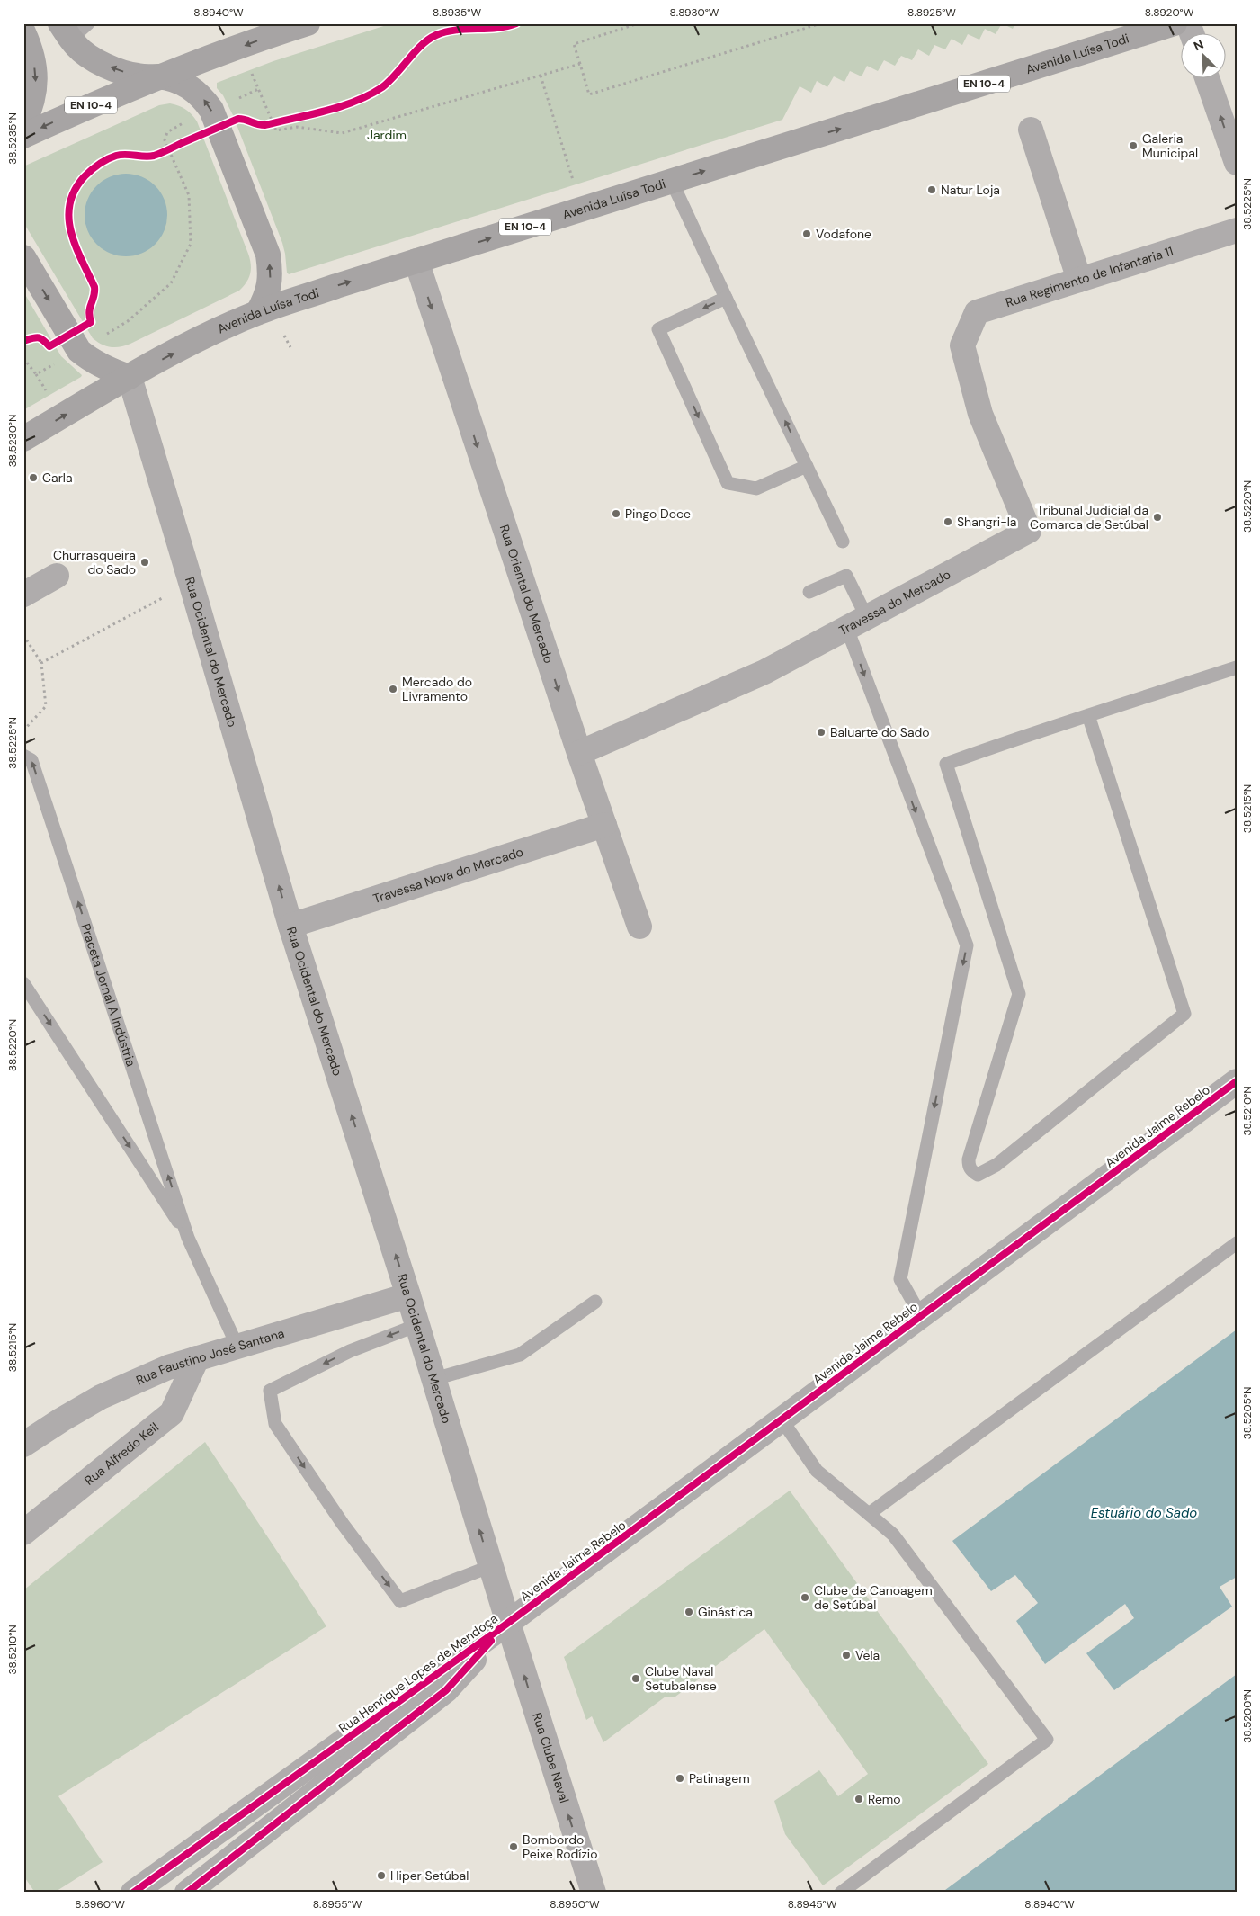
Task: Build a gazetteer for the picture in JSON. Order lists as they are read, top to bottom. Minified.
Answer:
{"streets":{"main road":["Avenida Luísa Todi","EN 10-4"],"street":["Rua Regimento de Infantaria 11","Rua Oriental do Mercado","Travessa do Mercado","Rua Ocidental do Mercado","Travessa Nova do Mercado","Avenida Jaime Rebelo","Rua Faustino José Santana","Rua Alfredo Keil","Rua Henrique Lopes de Mendoça","Rua Clube Naval"],"lane":["Praceta Jornal A Indústria"]},"crossings":[["Avenida Luísa Todi","Rua Oriental do Mercado"],["Avenida Luísa Todi","Rua Ocidental do Mercado"],["Rua Regimento de Infantaria 11","Travessa do Mercado"],["Rua Oriental do Mercado","Travessa do Mercado"],["Rua Oriental do Mercado","Travessa Nova do Mercado"],["Rua Ocidental do Mercado","Travessa Nova do Mercado"],["Rua Ocidental do Mercado","Avenida Jaime Rebelo"],["Rua Ocidental do Mercado","Rua Faustino José Santana"],["Rua Ocidental do Mercado","Rua Henrique Lopes de Mendoça"],["Rua Ocidental do Mercado","Rua Clube Naval"],["Praceta Jornal A Indústria","Rua Faustino José Santana"],["Avenida Jaime Rebelo","Rua Henrique Lopes de Mendoça"],["Avenida Jaime Rebelo","Rua Clube Naval"],["Rua Faustino José Santana","Rua Alfredo Keil"],["Rua Henrique Lopes de Mendoça","Rua Clube Naval"]],"one_way":["Avenida Luísa Todi","Rua Oriental do Mercado","Rua Ocidental do Mercado","Rua Clube Naval"],"water":["Estuário do Sado"],"parks":["Jardim"],"places":["Galeria Municipal","Natur Loja","Vodafone","Carla","Pingo Doce","Tribunal Judicial da Comarca de Setúbal","Shangri-la","Churrasqueira do Sado","Mercado do Livramento","Baluarte do Sado","Clube de Canoagem de Setúbal","Ginástica","Vela","Clube Naval Setubalense","Patinagem","Remo","Bombordo Peixe Rodízio","Hiper Setúbal"],"north":"top left","coordinates":["8.8940°W","8.8935°W","8.8930°W","8.8925°W","8.8920°W","38.5235°N","38.5225°N","38.5230°N","38.5220°N","38.5215°N","38.5210°N","38.5205°N","38.5200°N","8.8960°W","8.8955°W","8.8950°W","8.8945°W"]}
